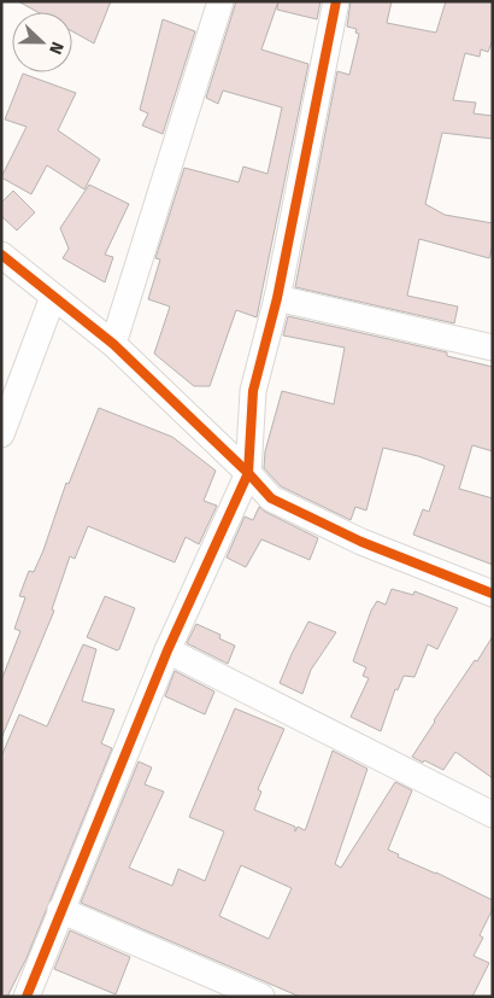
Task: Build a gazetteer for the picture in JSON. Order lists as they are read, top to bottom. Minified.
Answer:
{"north":"right"}
